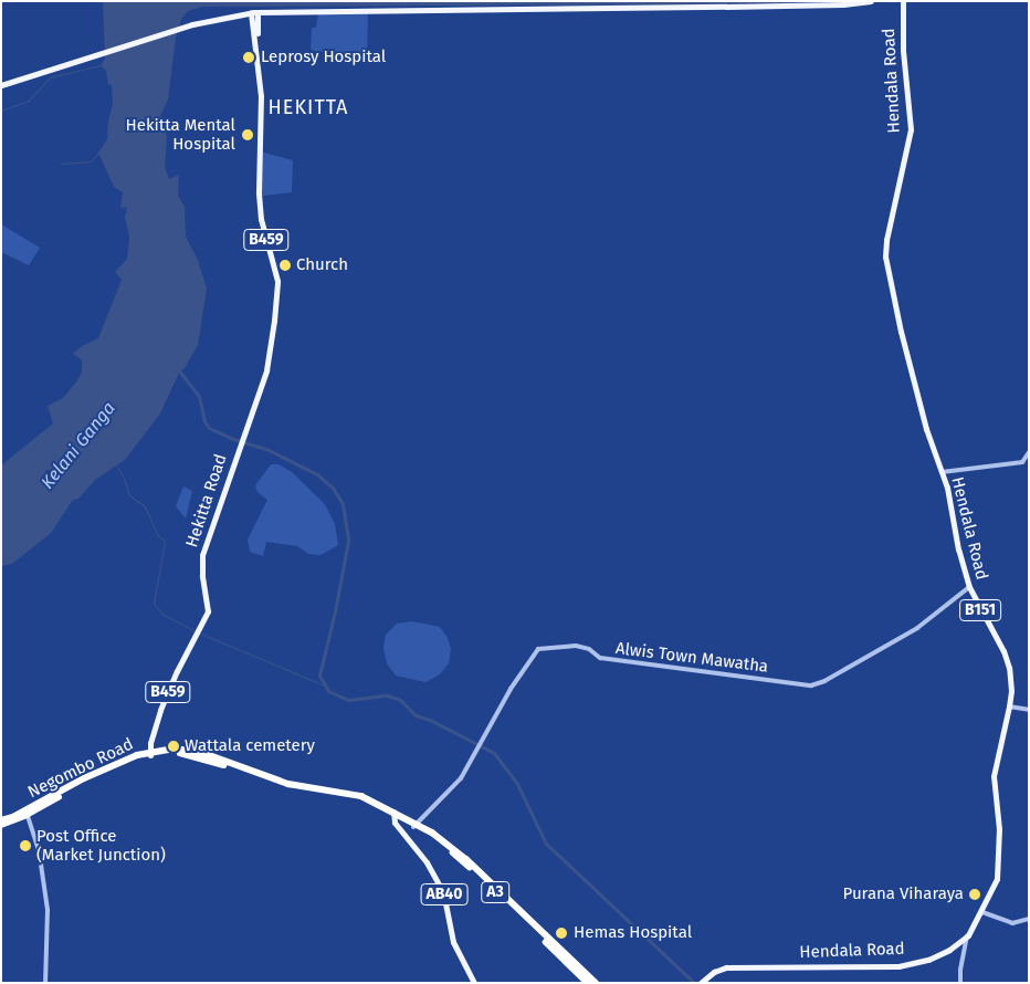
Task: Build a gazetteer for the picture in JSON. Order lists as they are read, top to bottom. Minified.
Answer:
{"streets":{"highway":["Negombo Road","A3"],"main road":["Hendala Road","B459","Hekitta Road","B151","AB40"],"street":["Alwis Town Mawatha"]},"crossings":[["Hendala Road","Alwis Town Mawatha"],["Hekitta Road","Negombo Road"],["Alwis Town Mawatha","Negombo Road"],["Negombo Road","AB40"]],"districts":["HEKITTA"],"water":["Kelani Ganga"],"places":["Leprosy Hospital","Hekitta Mental Hospital","Church","Wattala cemetery","Post Office (Market Junction)","Purana Viharaya","Hemas Hospital"]}
